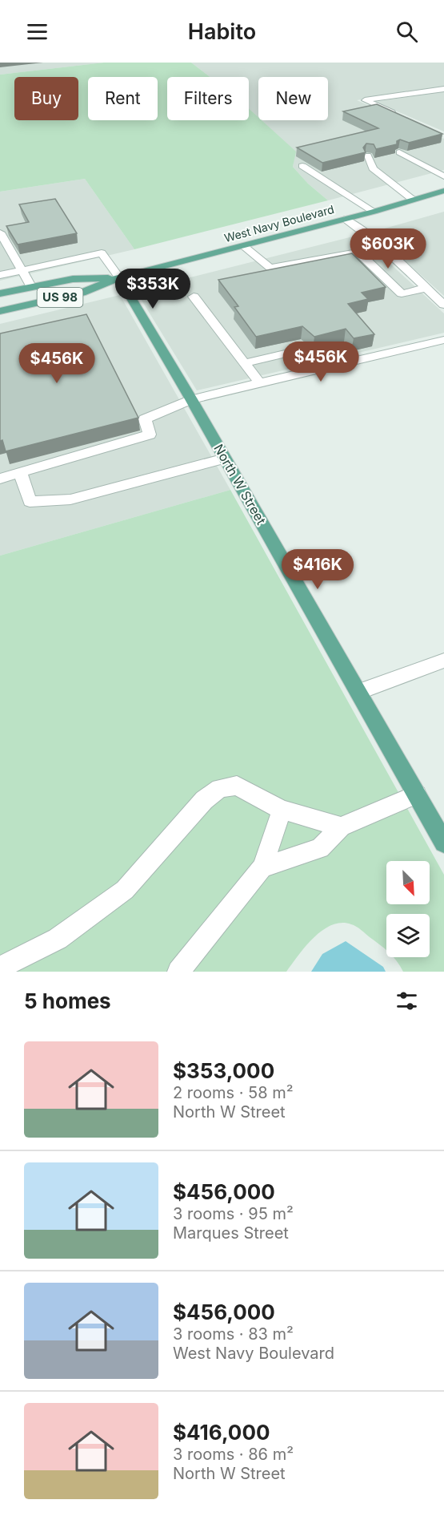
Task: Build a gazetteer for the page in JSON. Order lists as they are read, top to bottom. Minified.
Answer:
{"streets":{"main road":["West Navy Boulevard","US 98","North W Street"]},"crossings":[["West Navy Boulevard","North W Street"]],"north":"bottom right","page":{"header":"Habito","chip":["Buy","Rent","Filters","New"],"price":["$603K","$353K","$456K","$456K","$416K"],"heading":"5 homes","list":[{"name":"$353,000","note":"2 rooms · 58 m² · North W Street"},{"name":"$456,000","note":"3 rooms · 95 m² · Marques Street"},{"name":"$456,000","note":"3 rooms · 83 m² · West Navy Boulevard"},{"name":"$416,000","note":"3 rooms · 86 m² · North W Street"}]}}
